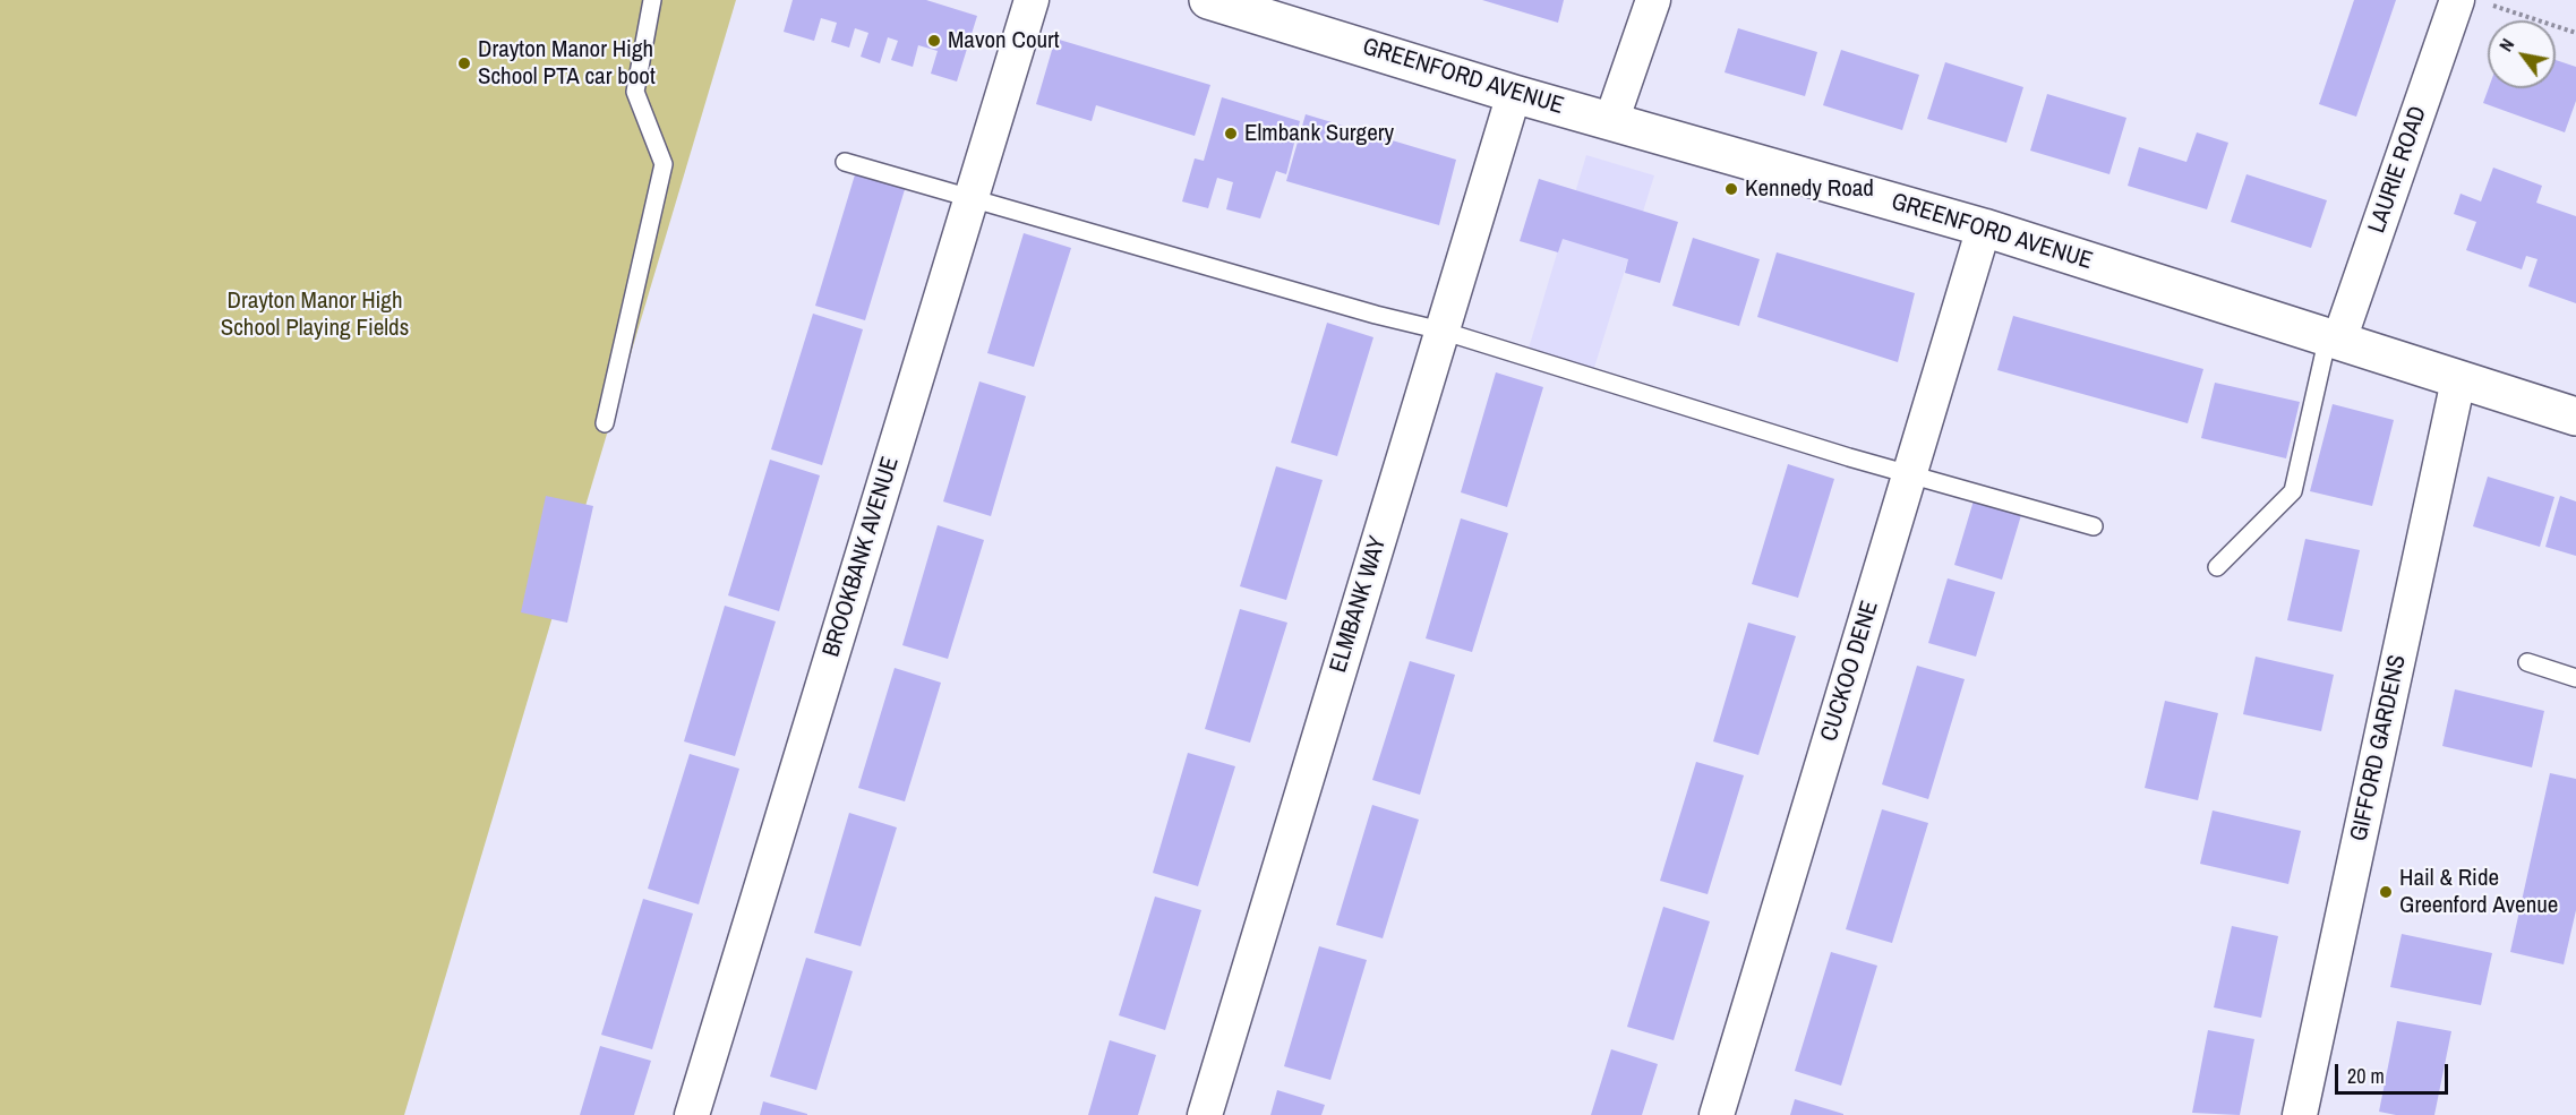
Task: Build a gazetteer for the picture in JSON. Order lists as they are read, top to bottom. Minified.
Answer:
{"streets":{"street":["GREENFORD AVENUE","LAURIE ROAD","BROOKBANK AVENUE","ELMBANK WAY","CUCKOO DENE","GIFFORD GARDENS"]},"crossings":[["GREENFORD AVENUE","LAURIE ROAD"],["GREENFORD AVENUE","ELMBANK WAY"],["GREENFORD AVENUE","CUCKOO DENE"],["GREENFORD AVENUE","GIFFORD GARDENS"]],"parks":["Drayton Manor High School Playing Fields"],"places":["Mavon Court","Drayton Manor High School PTA car boot","Elmbank Surgery","Kennedy Road","Hail & Ride Greenford Avenue"],"scale_bar":"20 m","north":"top left"}
